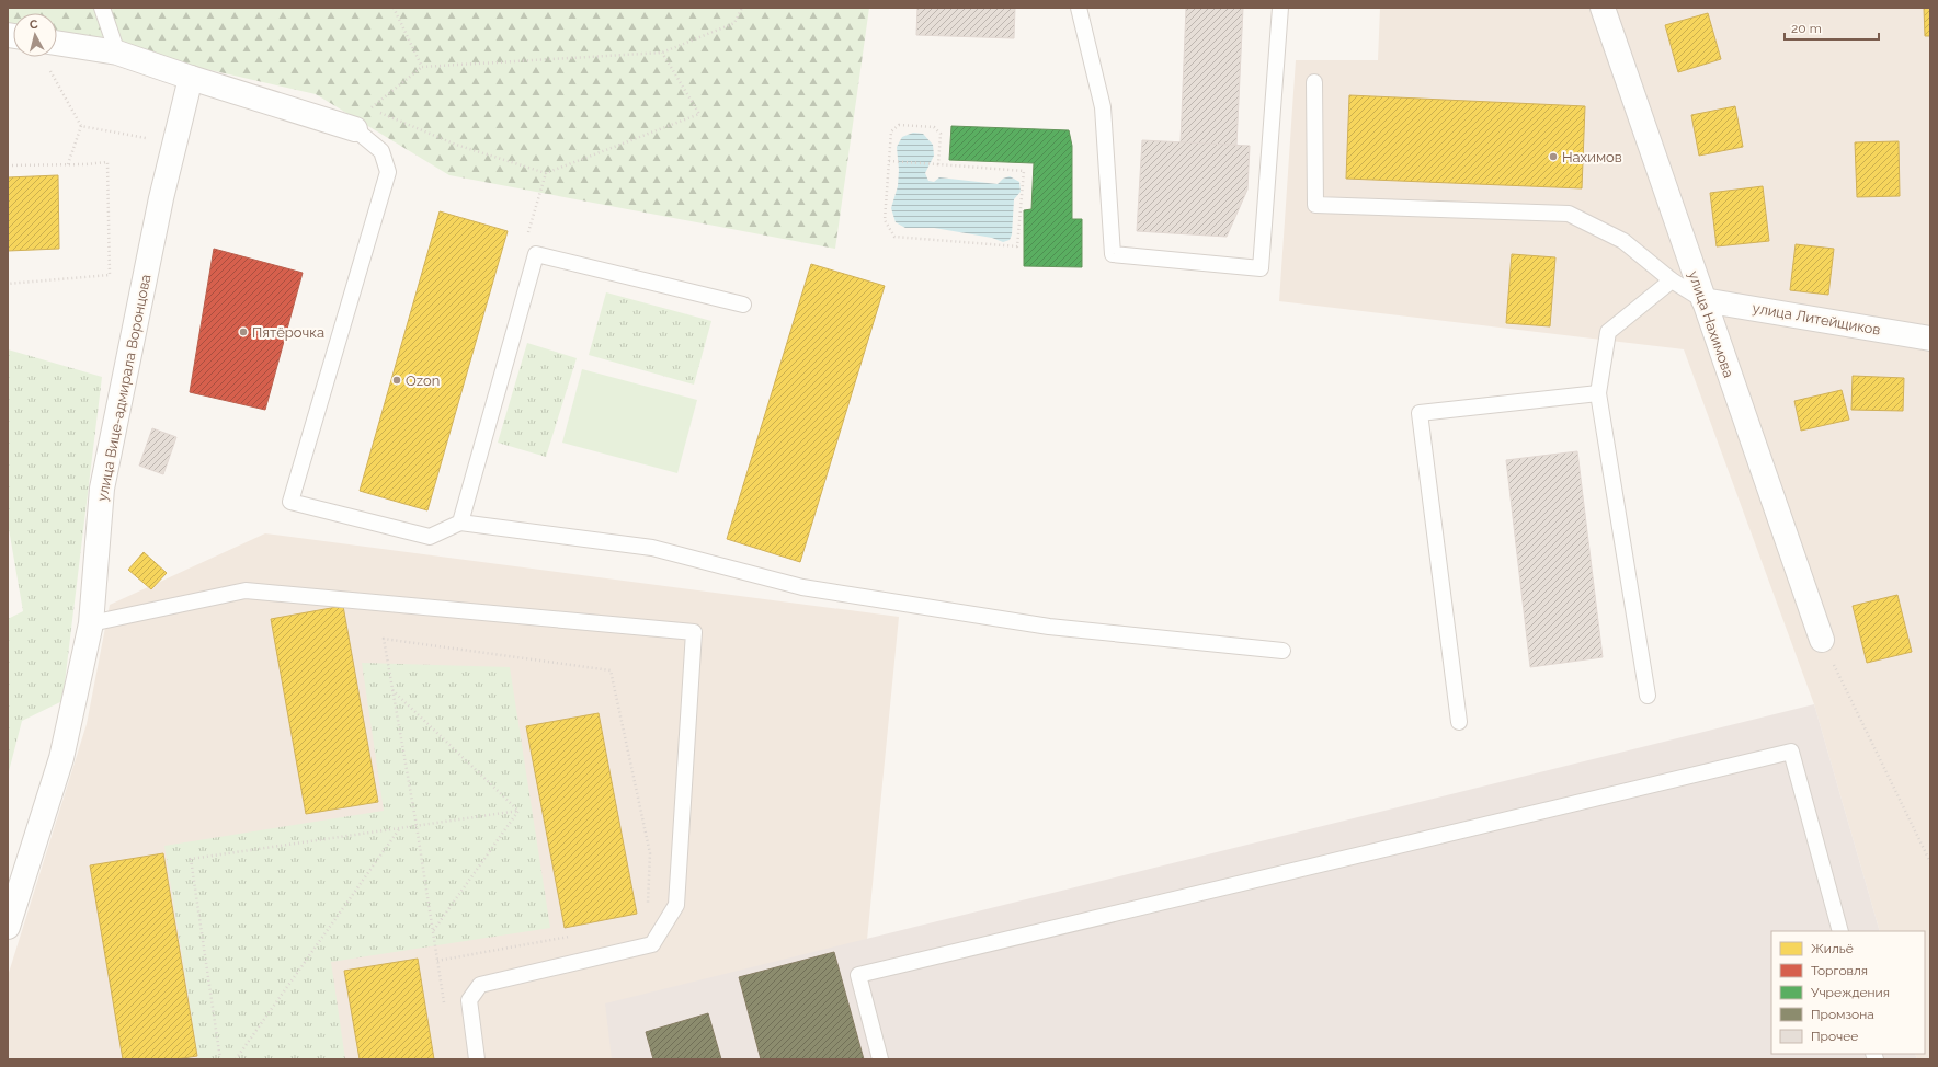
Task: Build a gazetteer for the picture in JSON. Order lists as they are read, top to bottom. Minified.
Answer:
{"streets":{"street":["улица Литейщиков","улица Нахимова","улица Вице-адмирала Воронцова"]},"crossings":[["улица Литейщиков","улица Нахимова"]],"places":["Нахимов","Пятёрочка","Ozon"],"legend":["Жильё","Торговля","Учреждения","Промзона","Прочее"],"scale_bar":"20 m","north":"top"}
